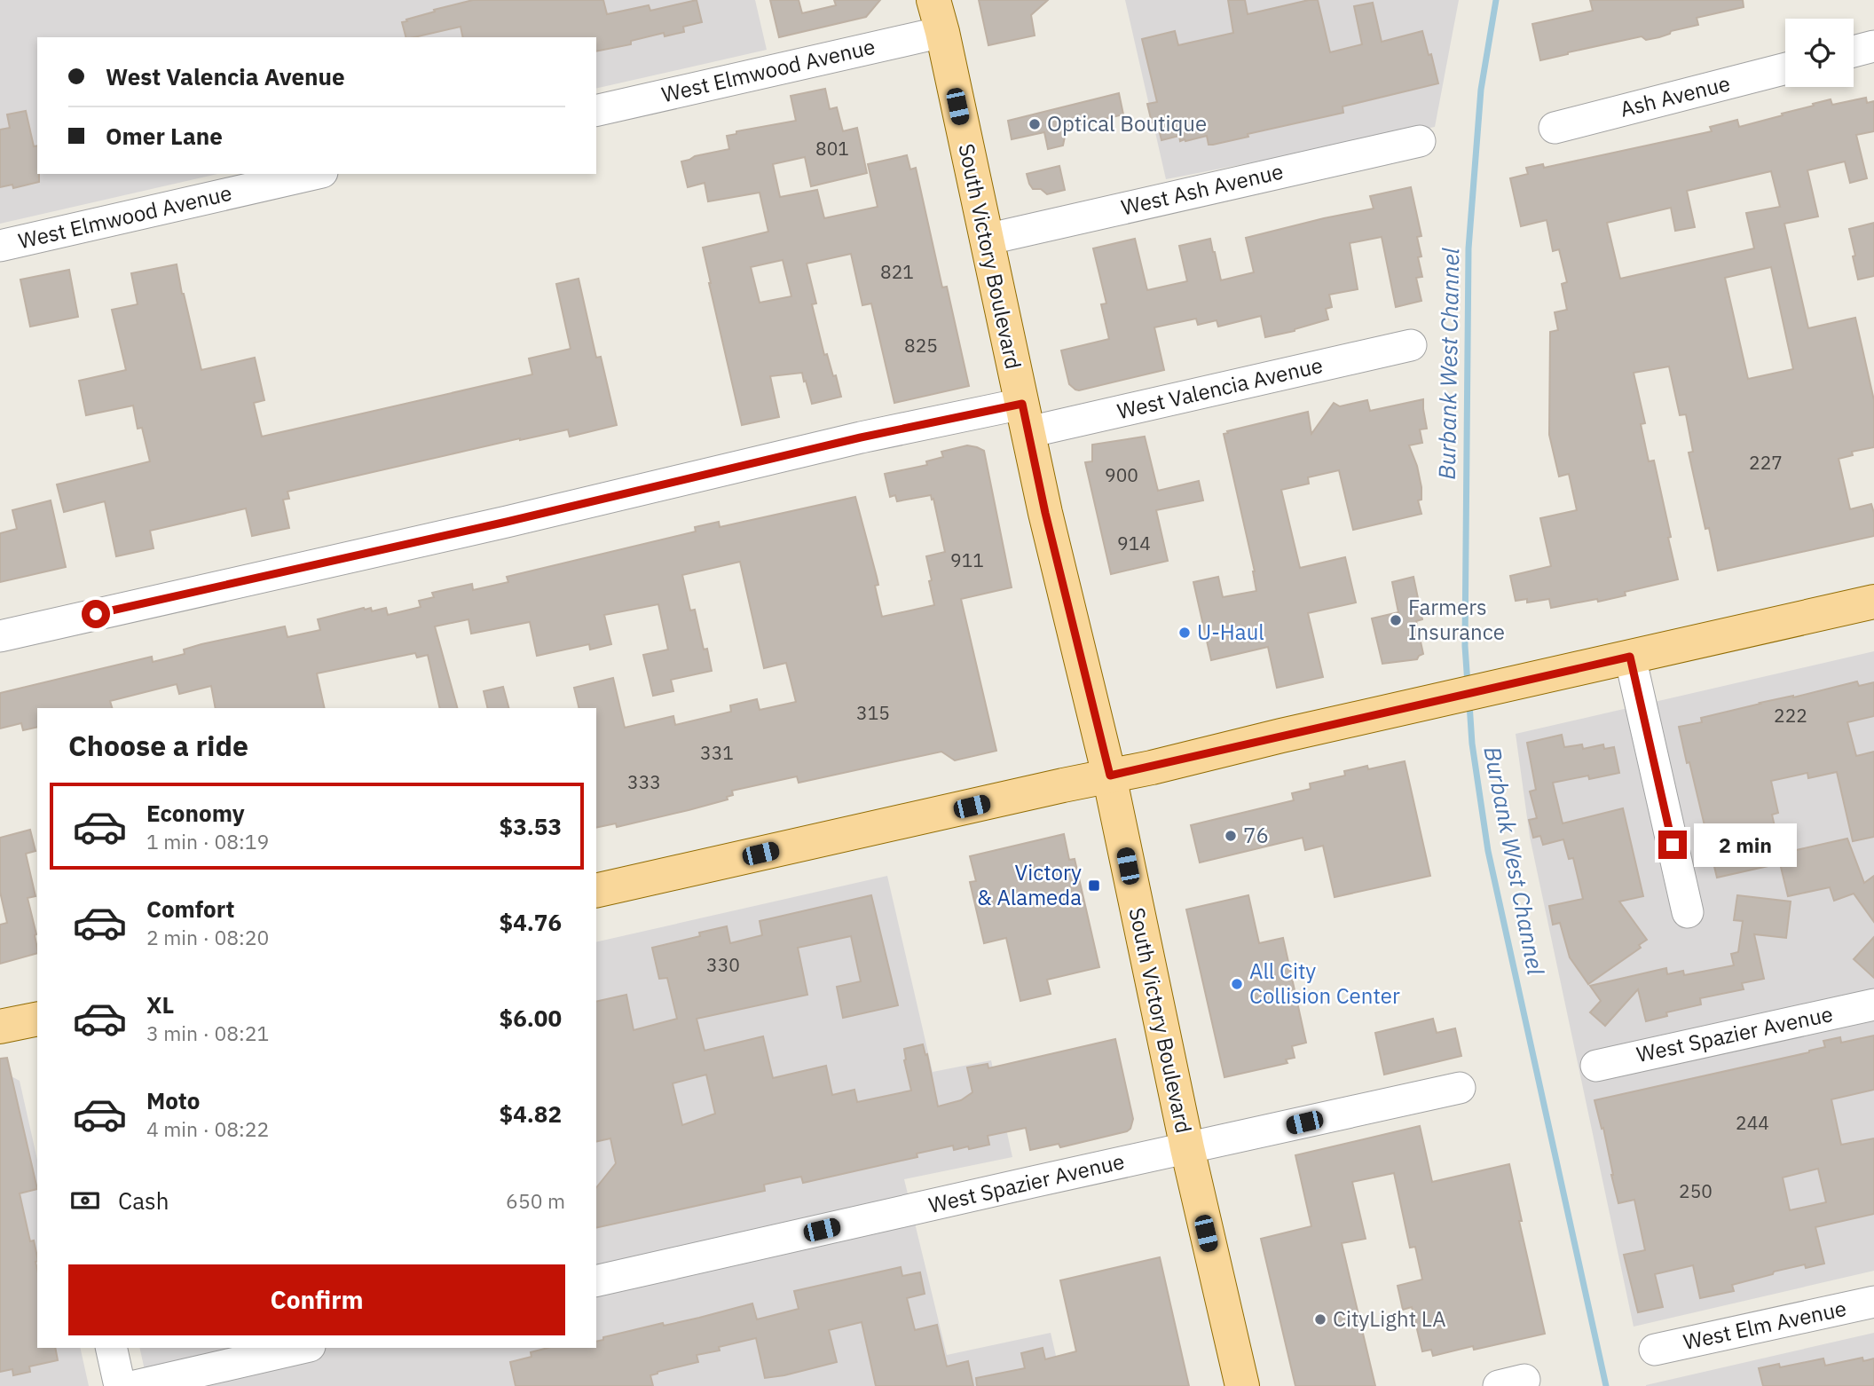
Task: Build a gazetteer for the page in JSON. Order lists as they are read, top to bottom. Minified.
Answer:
{"streets":{"main road":["South Victory Boulevard"],"street":["West Elmwood Avenue","Ash Avenue","West Ash Avenue","West Valencia Avenue","West Spazier Avenue","West Elm Avenue"]},"crossings":[["West Elmwood Avenue","South Victory Boulevard"],["West Ash Avenue","South Victory Boulevard"],["South Victory Boulevard","West Valencia Avenue"],["South Victory Boulevard","West Spazier Avenue"]],"water":["Burbank West Channel"],"places":{"other":["Optical Boutique","Farmers Insurance","U-Haul","76","All City Collision Center","CityLight LA"],"transit":["Victory & Alameda"]},"house_numbers":["801","821","825","227","900","914","911","315","222","331","333","330","244","250"],"page":{"banner":["West Valencia Avenue","Omer Lane"],"heading":"Choose a ride","list":[{"name":"Economy","note":"1 min · 08:19","value":"$3.53"},{"name":"Comfort","note":"2 min · 08:20","value":"$4.76"},{"name":"XL","note":"3 min · 08:21","value":"$6.00"},{"name":"Moto","note":"4 min · 08:22","value":"$4.82"}],"bubble":"2 min","pay":["Cash","650 m"],"buttons":"Confirm"}}
